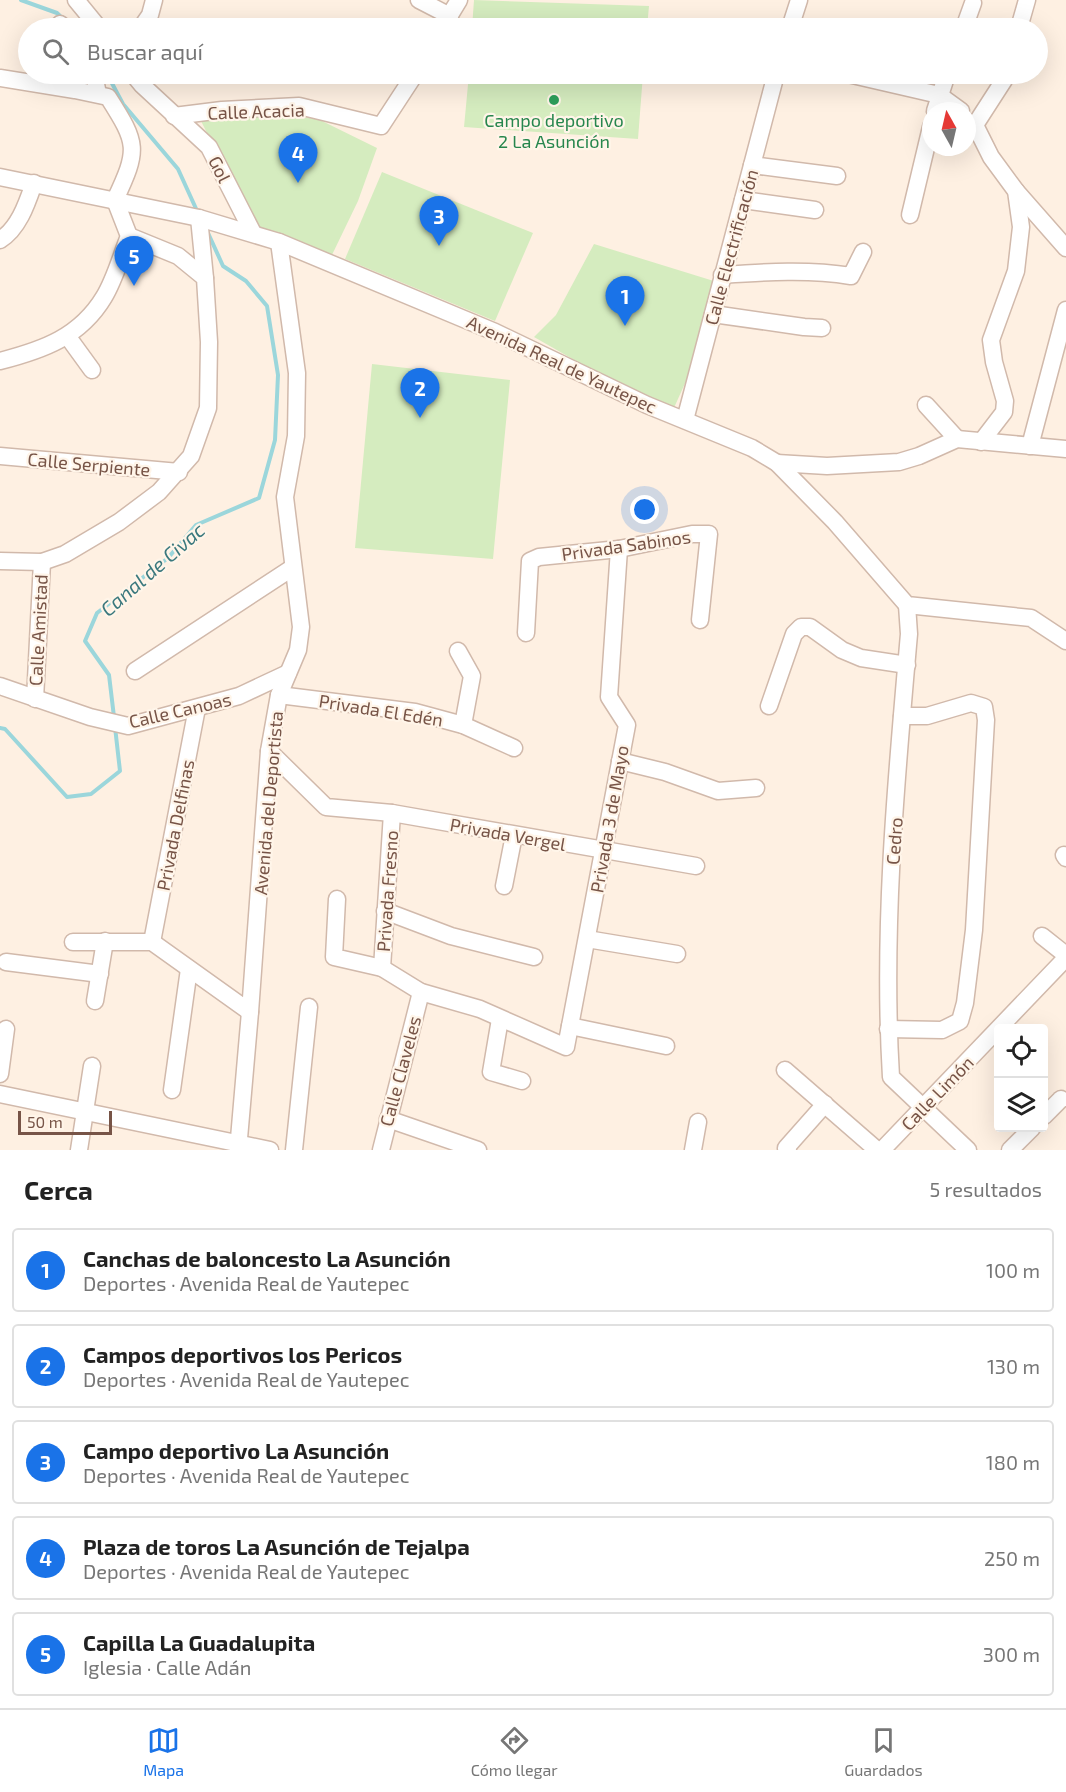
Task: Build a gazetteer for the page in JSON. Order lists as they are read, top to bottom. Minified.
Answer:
{"streets":{"street":["Calle Acacia","Gol","Calle Electrificación","Avenida Real de Yautepec","Calle Serpiente","Privada Sabinos","Calle Amistad","Calle Canoas","Privada El Edén","Avenida del Deportista","Privada 3 de Mayo","Privada Delfinas","Privada Vergel","Cedro","Privada Fresno","Calle Claveles","Calle Limón"]},"crossings":[["Calle Acacia","Gol"],["Gol","Avenida Real de Yautepec"],["Calle Electrificación","Avenida Real de Yautepec"],["Avenida Real de Yautepec","Avenida del Deportista"],["Avenida Real de Yautepec","Cedro"],["Privada Sabinos","Privada 3 de Mayo"],["Calle Amistad","Calle Canoas"],["Calle Canoas","Avenida del Deportista"],["Calle Canoas","Privada Delfinas"],["Privada El Edén","Avenida del Deportista"],["Avenida del Deportista","Privada Vergel"],["Privada 3 de Mayo","Privada Vergel"],["Privada Vergel","Privada Fresno"],["Cedro","Calle Limón"]],"water":["Canal de Civac"],"places":["Campo deportivo 2 La Asunción"],"scale_bar":"50 m","north":"top","page":{"search":"Buscar aquí","pins":["4","3","5","1","2"],"scale":"50 m","heading":["Cerca","5 resultados"],"list":[{"mark":"1","name":"Canchas de baloncesto La Asunción","note":"Deportes · Avenida Real de Yautepec","value":"100 m"},{"mark":"2","name":"Campos deportivos los Pericos","note":"Deportes · Avenida Real de Yautepec","value":"130 m"},{"mark":"3","name":"Campo deportivo La Asunción","note":"Deportes · Avenida Real de Yautepec","value":"180 m"},{"mark":"4","name":"Plaza de toros La Asunción de Tejalpa","note":"Deportes · Avenida Real de Yautepec","value":"250 m"},{"mark":"5","name":"Capilla La Guadalupita","note":"Iglesia · Calle Adán","value":"300 m"}],"nav":["Mapa","Cómo llegar","Guardados"]}}
